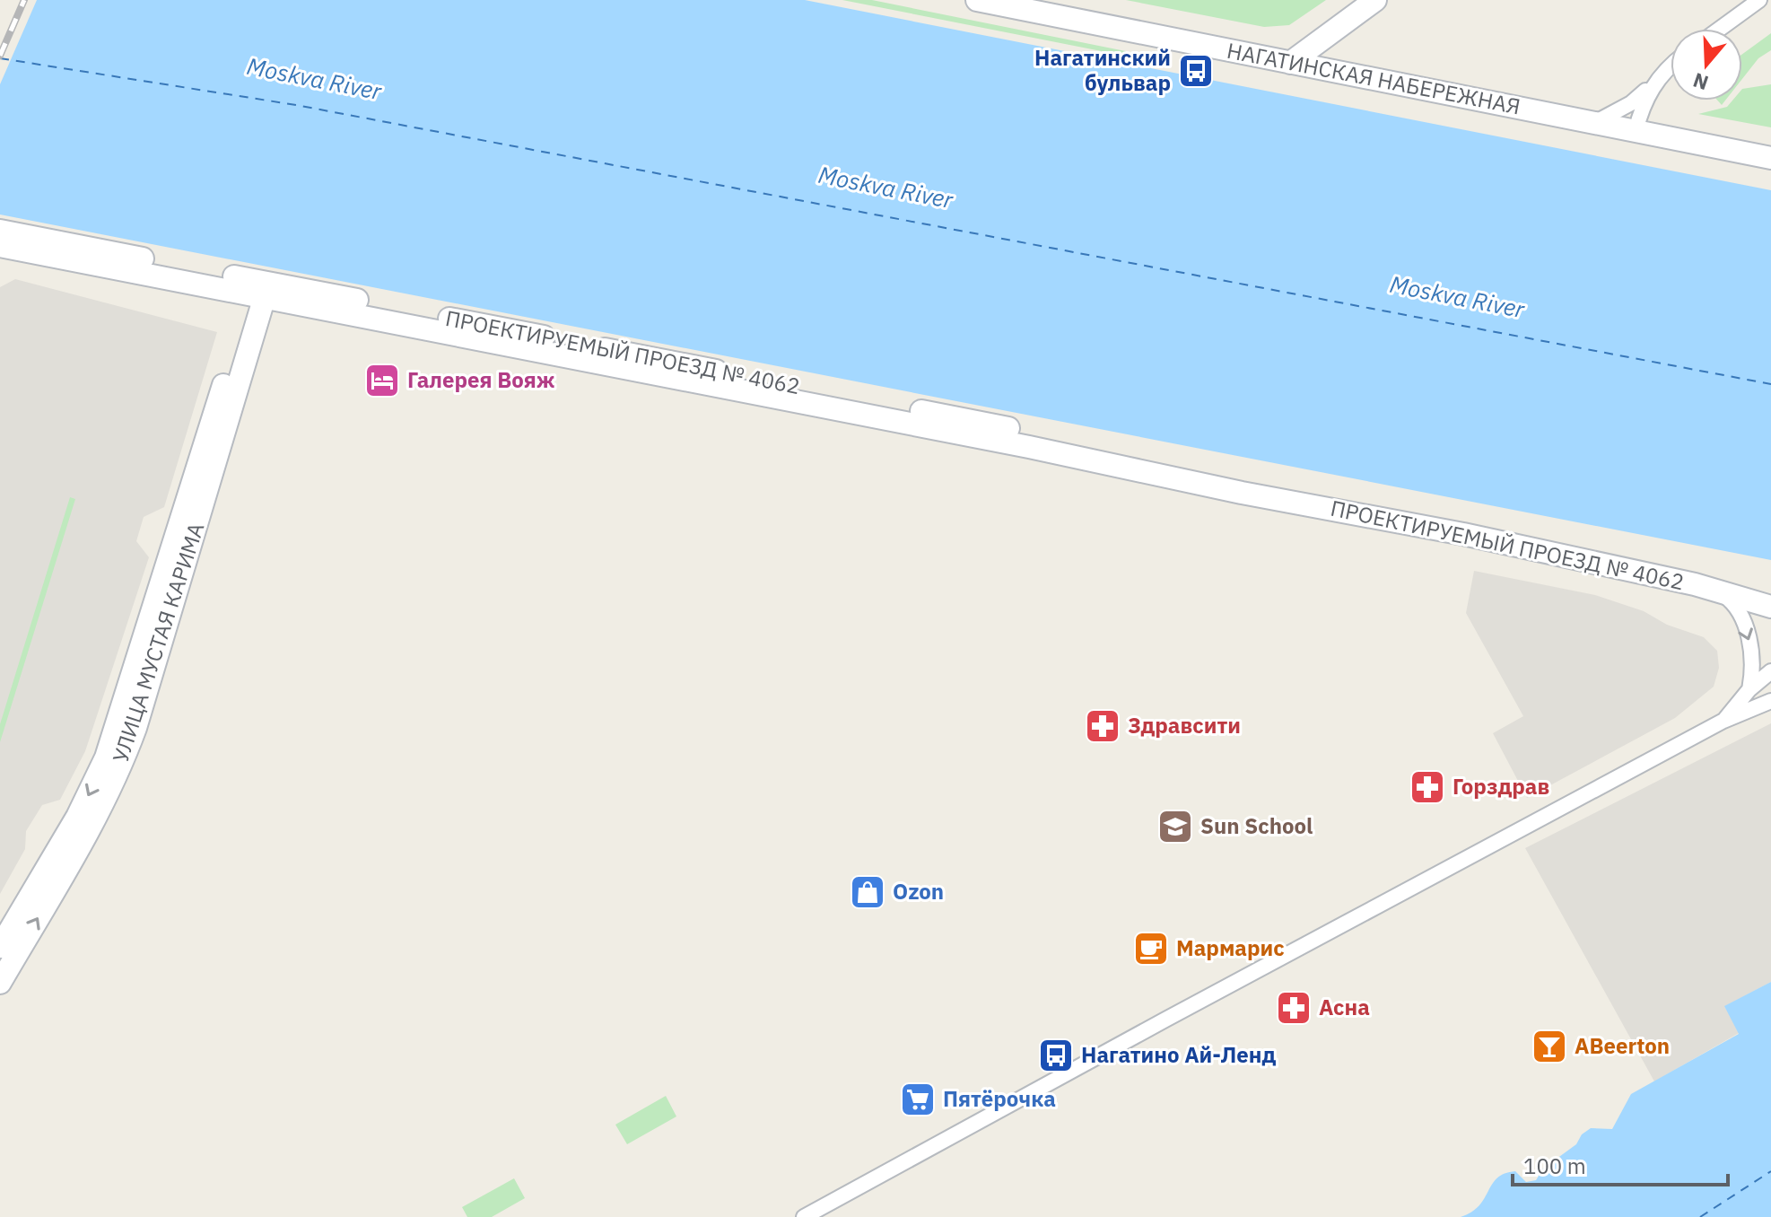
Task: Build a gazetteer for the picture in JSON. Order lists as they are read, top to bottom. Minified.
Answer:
{"streets":{"main road":["НАГАТИНСКАЯ НАБЕРЕЖНАЯ","ПРОЕКТИРУЕМЫЙ ПРОЕЗД № 4062","УЛИЦА МУСТАЯ КАРИМА"]},"crossings":[["ПРОЕКТИРУЕМЫЙ ПРОЕЗД № 4062","УЛИЦА МУСТАЯ КАРИМА"]],"water":["Moskva River"],"places":{"bus stop":["Нагатинский бульвар","Нагатино Ай-Ленд"],"hotel":["Галерея Вояж"],"pharmacy":["Здравсити","Горздрав","Асна"],"school or university":["Sun School"],"shop":["Ozon"],"cafe":["Мармарис"],"bar":["ABeerton"],"supermarket":["Пятёрочка"]},"scale_bar":"100 m","north":"bottom"}
